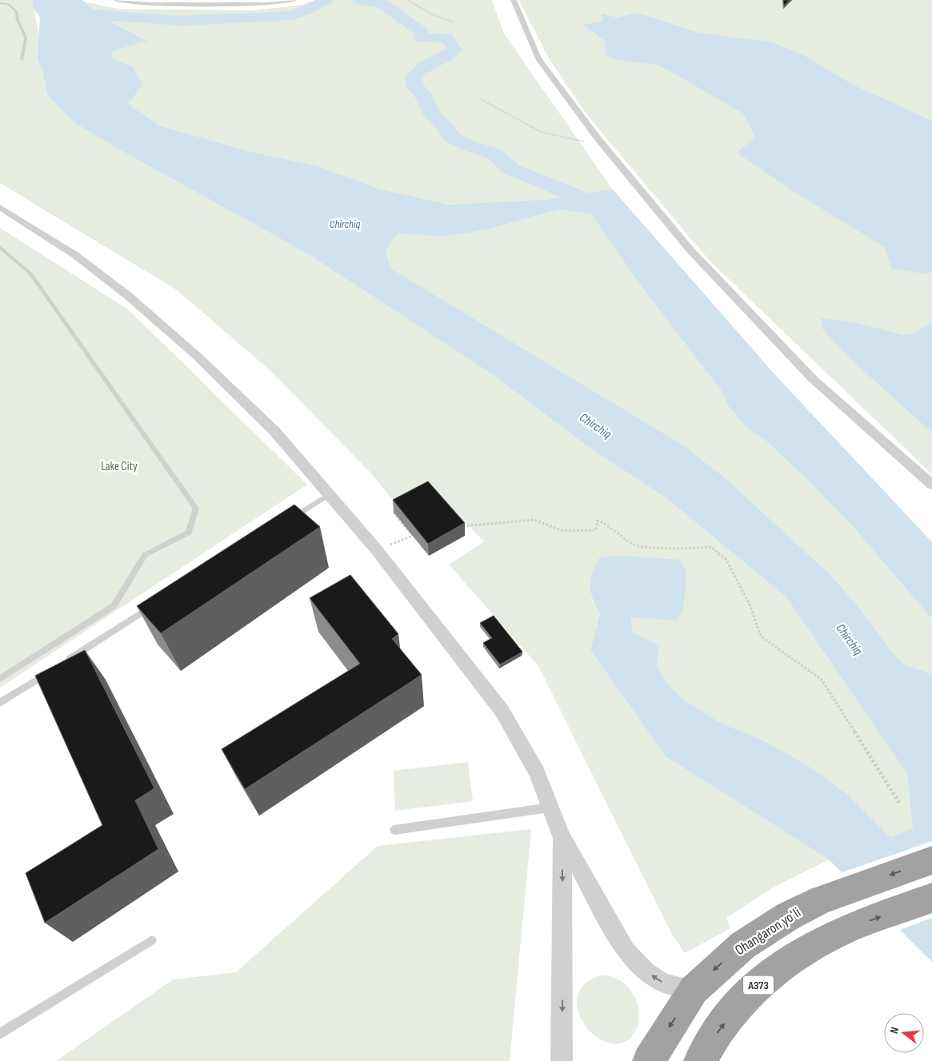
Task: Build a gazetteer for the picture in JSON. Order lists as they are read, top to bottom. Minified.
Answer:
{"streets":{"highway":["Ohangaron yoʻli","A373"]},"water":["Chirchiq"],"parks":["Lake City"],"north":"left"}
